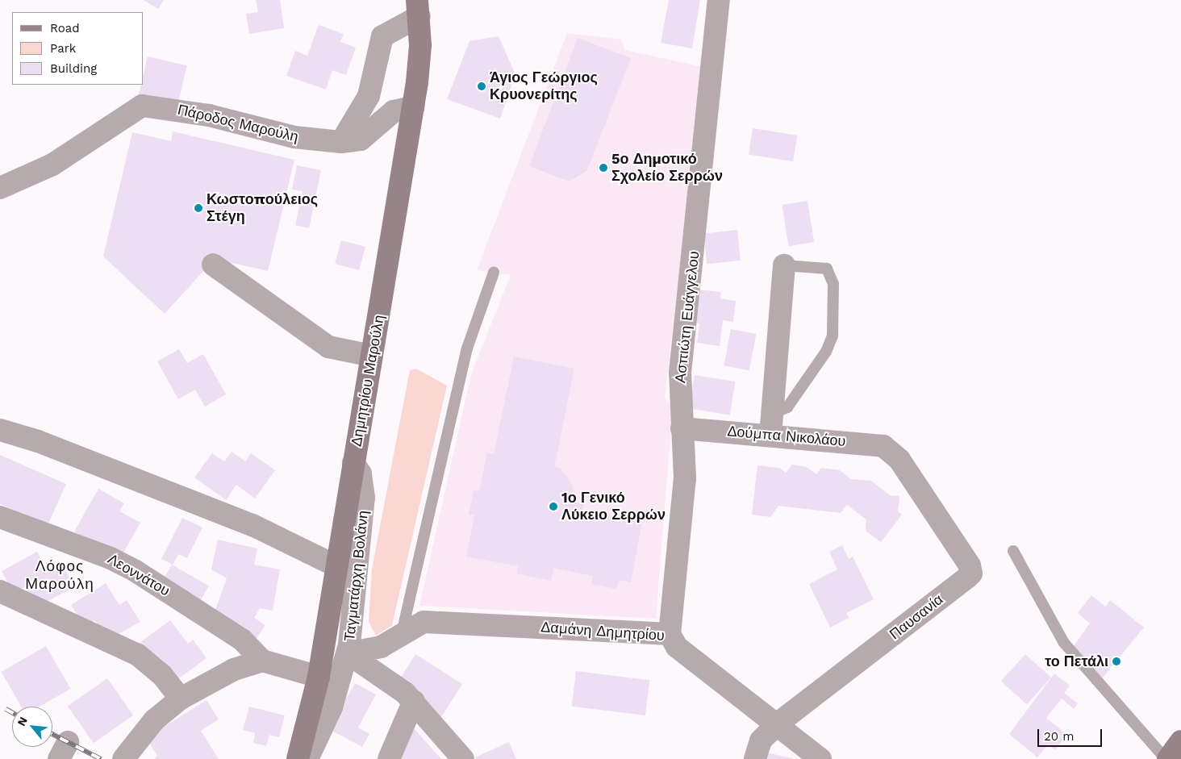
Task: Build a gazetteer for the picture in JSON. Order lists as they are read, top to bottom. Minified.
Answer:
{"streets":{"main road":["Δημητρίου Μαρούλη"],"street":["Πάροδος Μαρούλη","Ασπιώτη Ευάγγελου","Δούμπα Νικολάου","Λεοννάτου","Ταγματάρχη Βολάνη","Παυσανία","Δαμάνη Δημητρίου"]},"crossings":[["Πάροδος Μαρούλη","Δημητρίου Μαρούλη"],["Ασπιώτη Ευάγγελου","Δούμπα Νικολάου"],["Ασπιώτη Ευάγγελου","Δαμάνη Δημητρίου"],["Δημητρίου Μαρούλη","Ταγματάρχη Βολάνη"],["Δούμπα Νικολάου","Παυσανία"],["Ταγματάρχη Βολάνη","Δαμάνη Δημητρίου"],["Παυσανία","Δαμάνη Δημητρίου"]],"districts":["Λόφος Μαρούλη"],"places":["Άγιος Γεώργιος Κρυονερίτης","5ο Δημοτικό Σχολείο Σερρών","Κωστοπούλειος Στέγη","1ο Γενικό Λύκειο Σερρών","το Πετάλι"],"legend":["Road","Park","Building"],"scale_bar":"20 m","north":"top left"}
